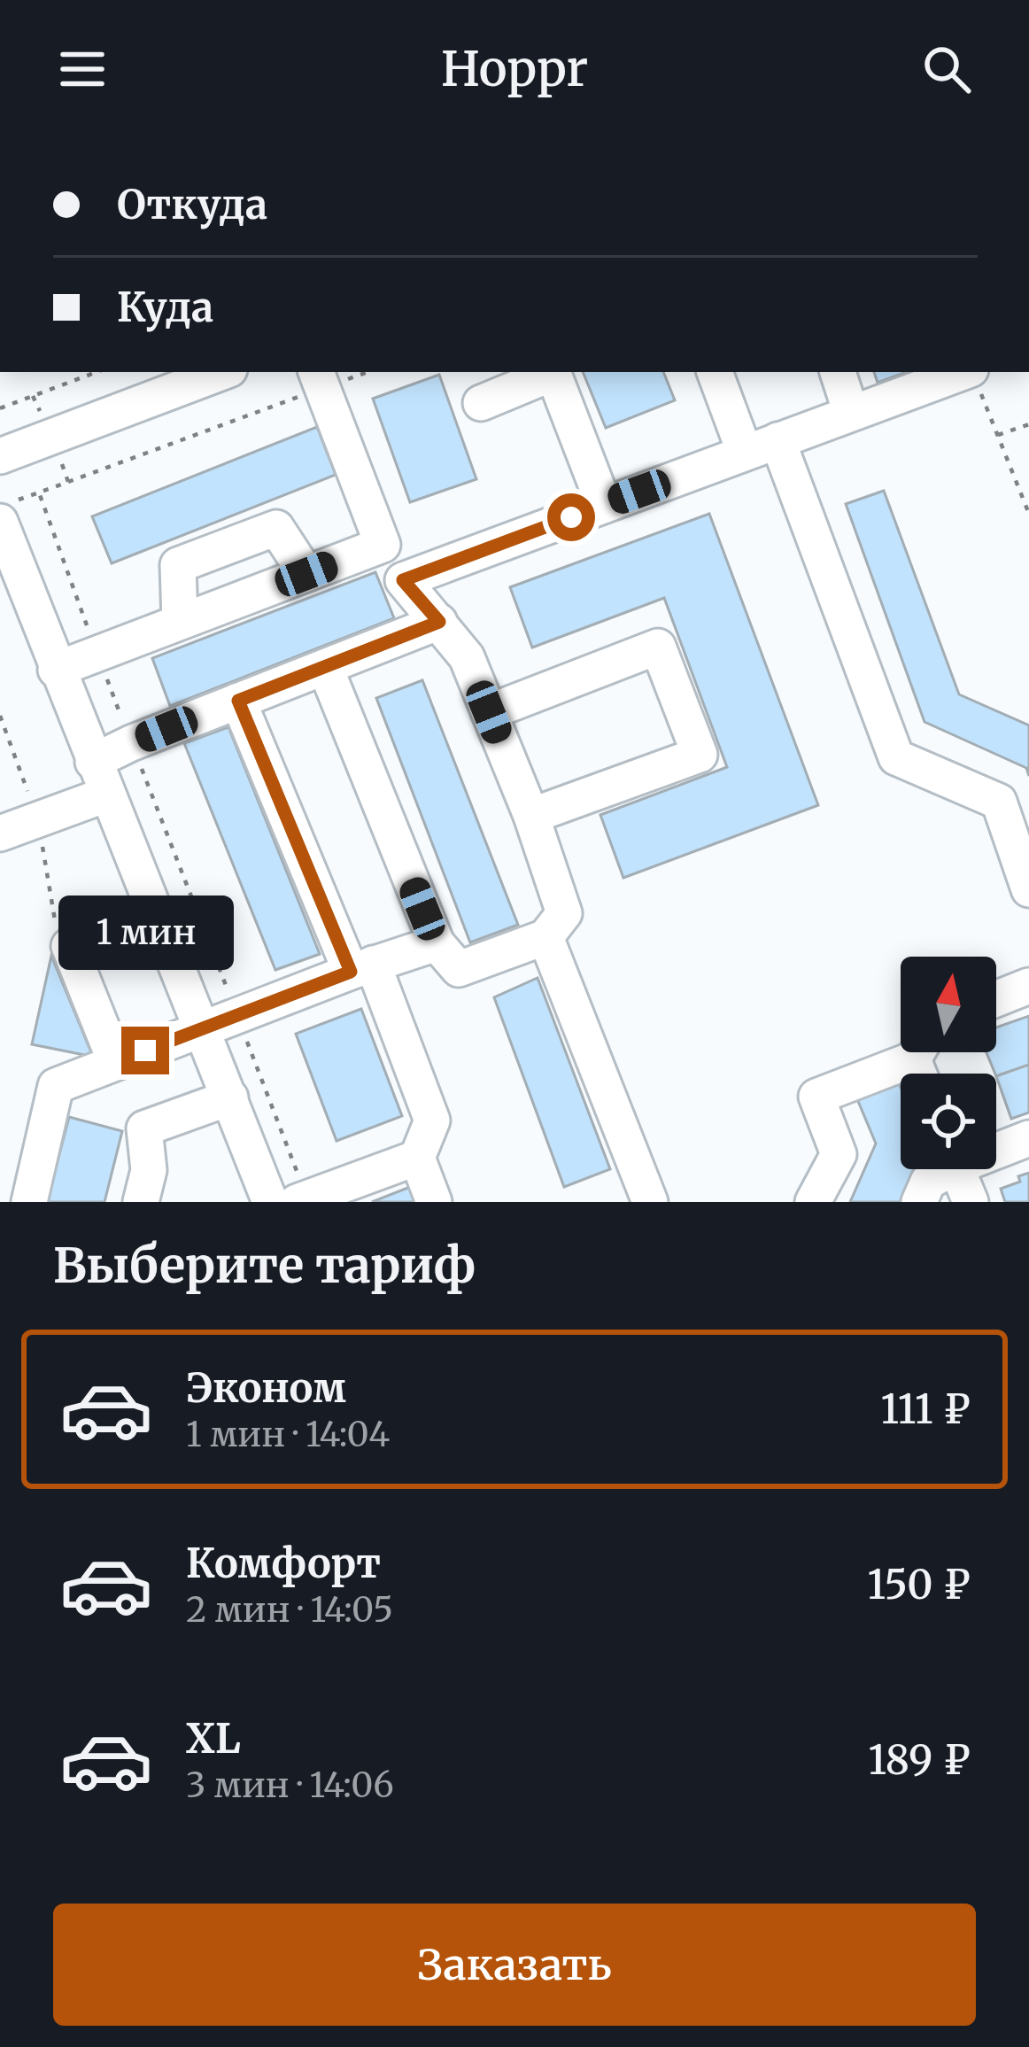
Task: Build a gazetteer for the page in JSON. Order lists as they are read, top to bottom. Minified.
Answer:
{"north":"top","page":{"header":"Hoppr","banner":["Откуда","Куда"],"bubble":"1 мин","heading":"Выберите тариф","list":[{"name":"Эконом","note":"1 мин · 14:04","value":"111 ₽"},{"name":"Комфорт","note":"2 мин · 14:05","value":"150 ₽"},{"name":"XL","note":"3 мин · 14:06","value":"189 ₽"}],"buttons":"Заказать"}}
